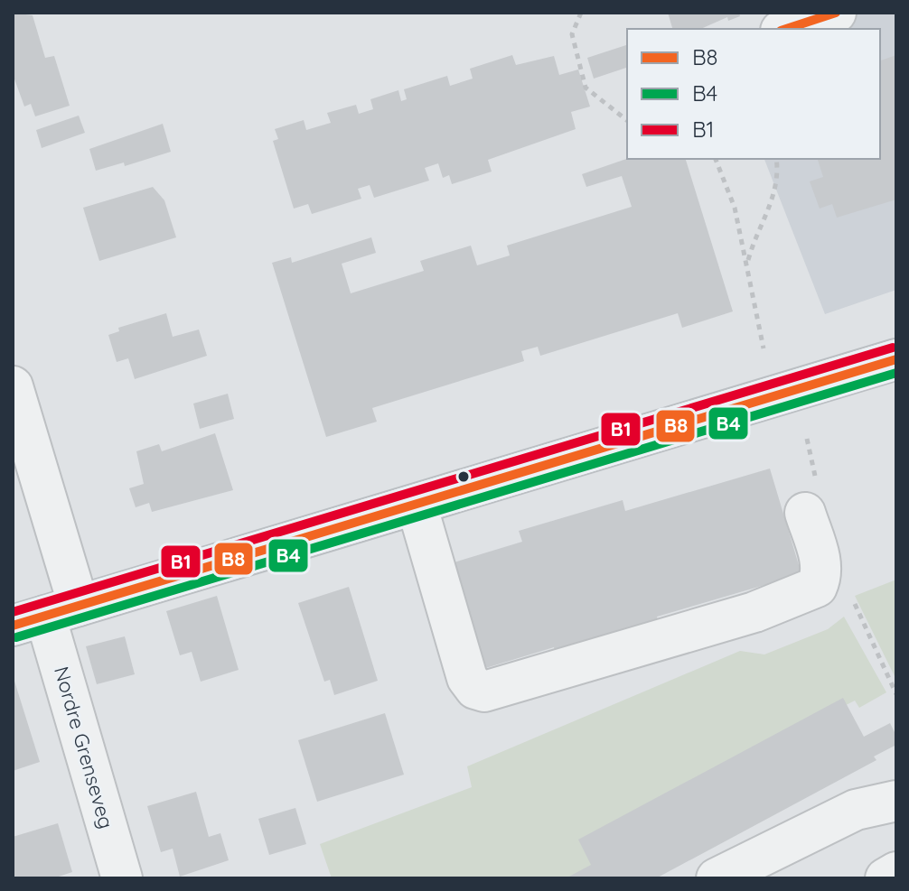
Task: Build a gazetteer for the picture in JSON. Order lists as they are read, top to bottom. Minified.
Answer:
{"streets":{"street":["Nordre Grenseveg"]},"lines":["transit line B8","transit line B1","transit line B4"],"legend":["B8","B4","B1"]}
